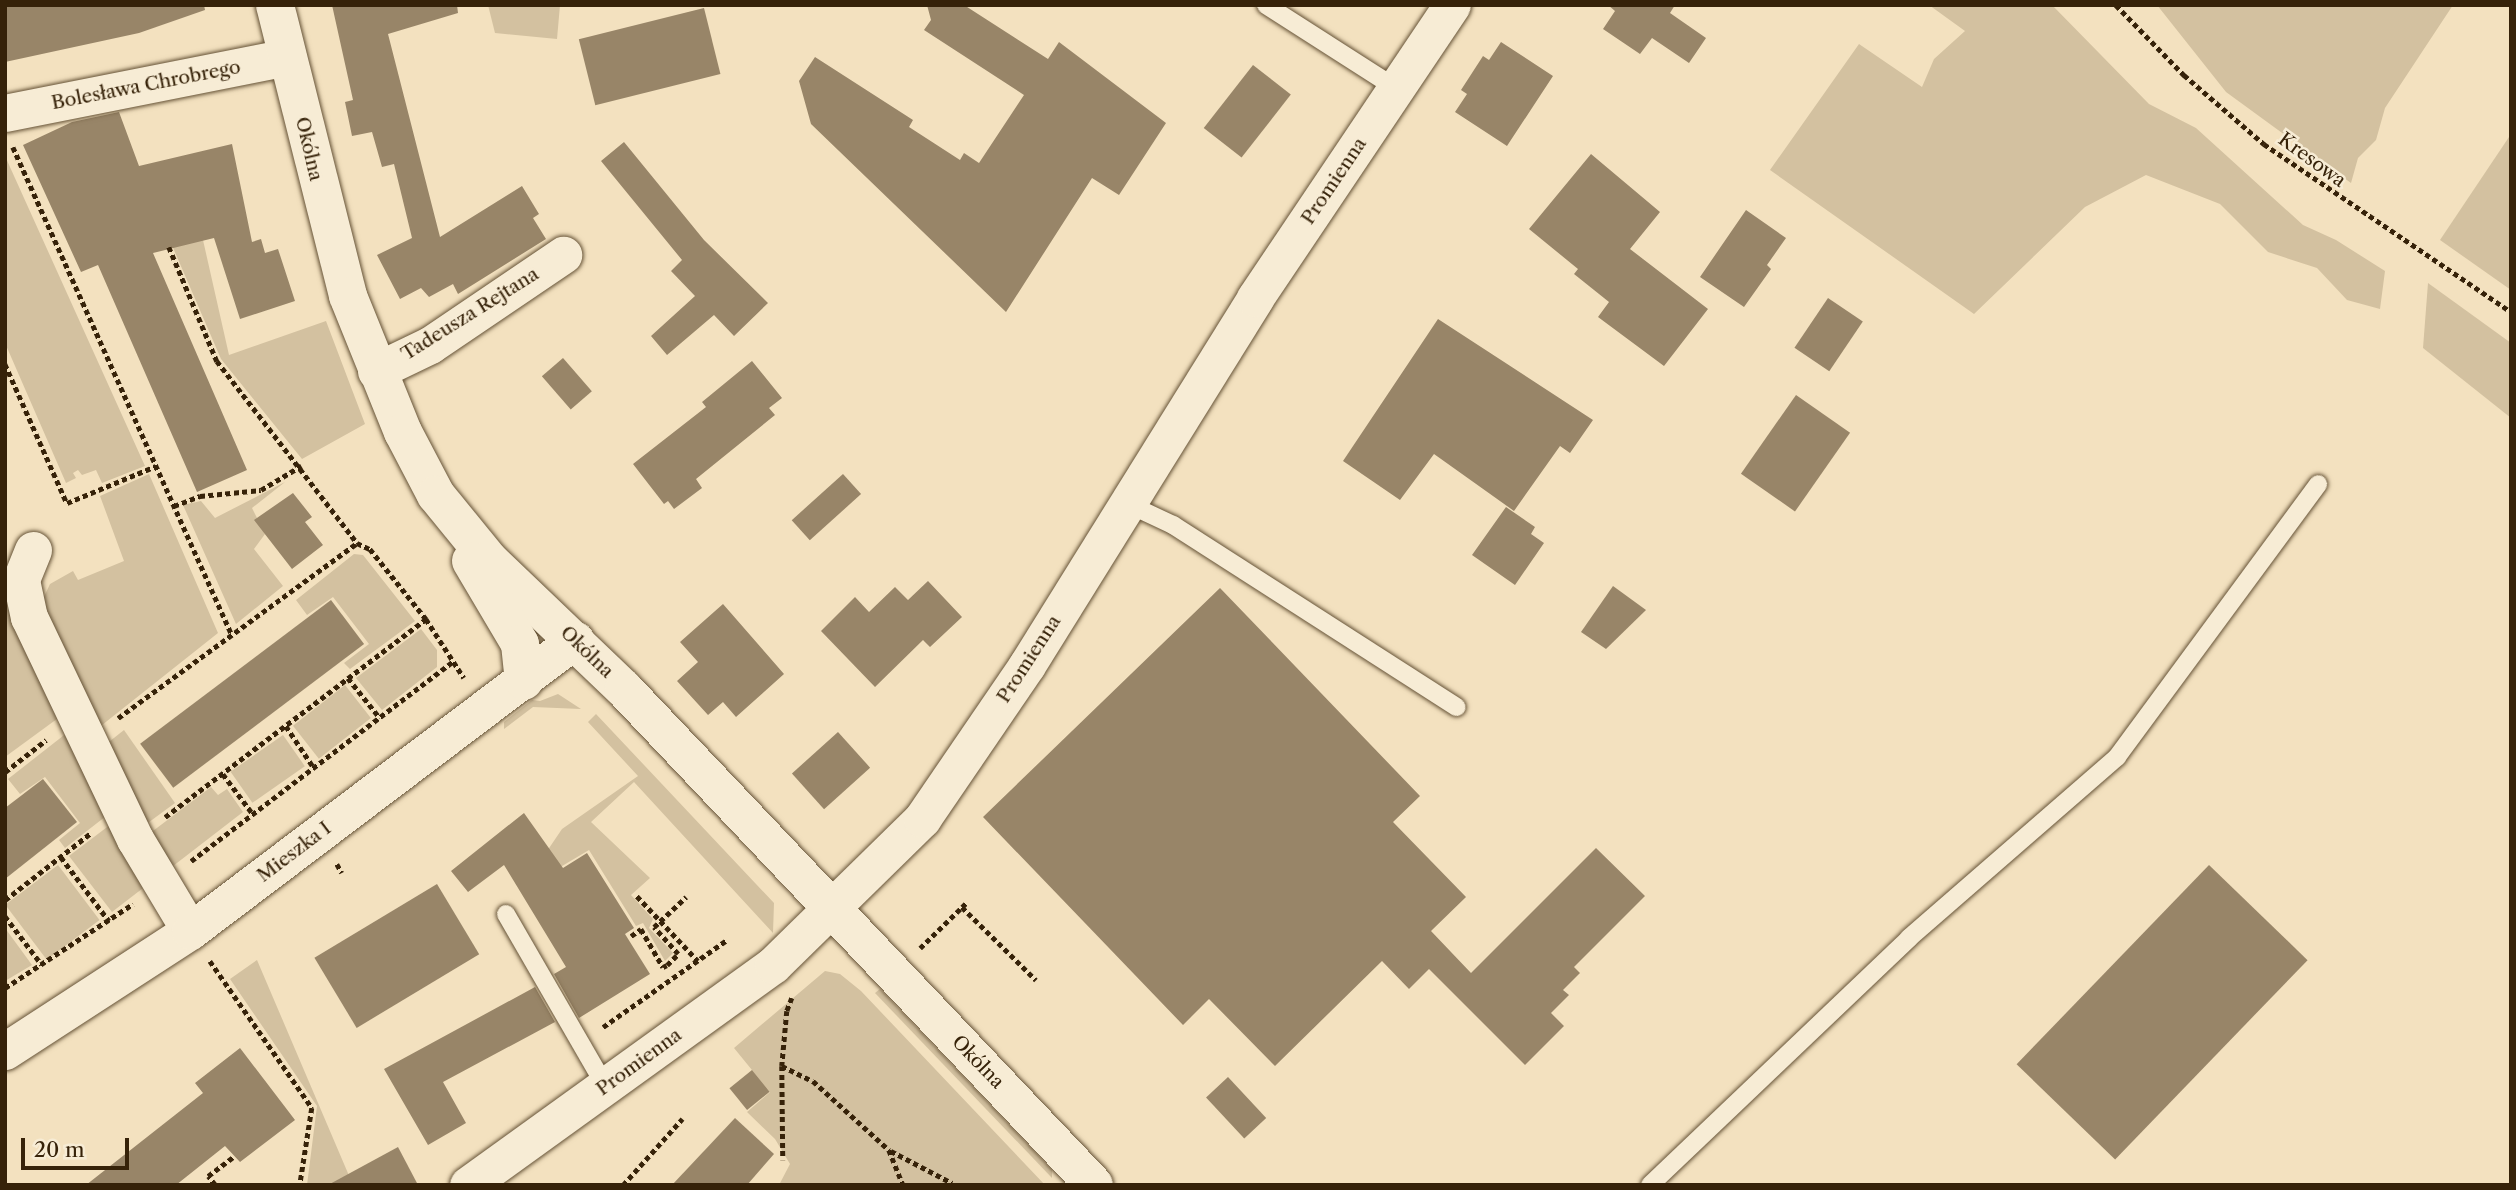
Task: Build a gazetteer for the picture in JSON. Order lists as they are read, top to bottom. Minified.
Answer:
{"streets":{"street":["Bolesława Chrobrego","Okólna","Promienna","Tadeusza Rejtana","Mieszka I"],"path":["Kresowa"]},"crossings":[["Bolesława Chrobrego","Okólna"],["Okólna","Promienna"],["Okólna","Tadeusza Rejtana"],["Okólna","Mieszka I"]],"scale_bar":"20 m"}
